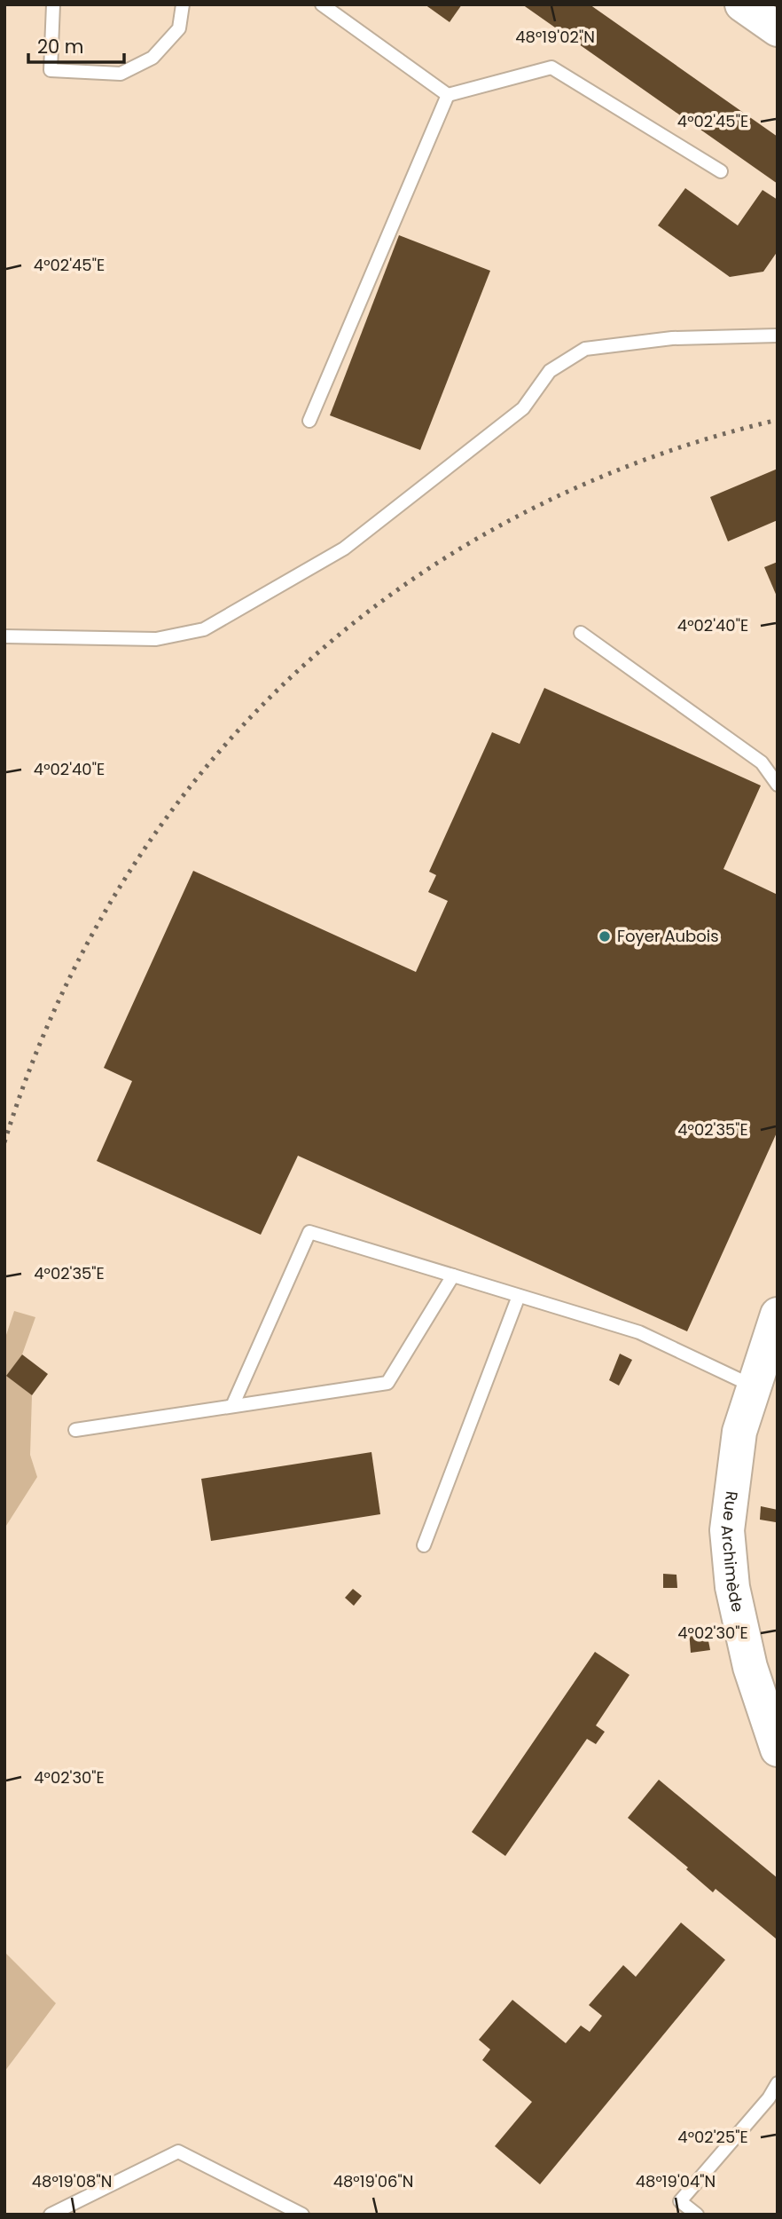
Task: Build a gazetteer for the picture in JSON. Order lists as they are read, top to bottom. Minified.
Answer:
{"streets":{"street":["Rue Archimède"]},"places":["Foyer Aubois"],"scale_bar":"20 m","coordinates":["48°19'02\"N","4°02'45\"E","4°02'40\"E","4°02'35\"E","4°02'30\"E","4°02'25\"E","48°19'08\"N","48°19'06\"N","48°19'04\"N"]}
